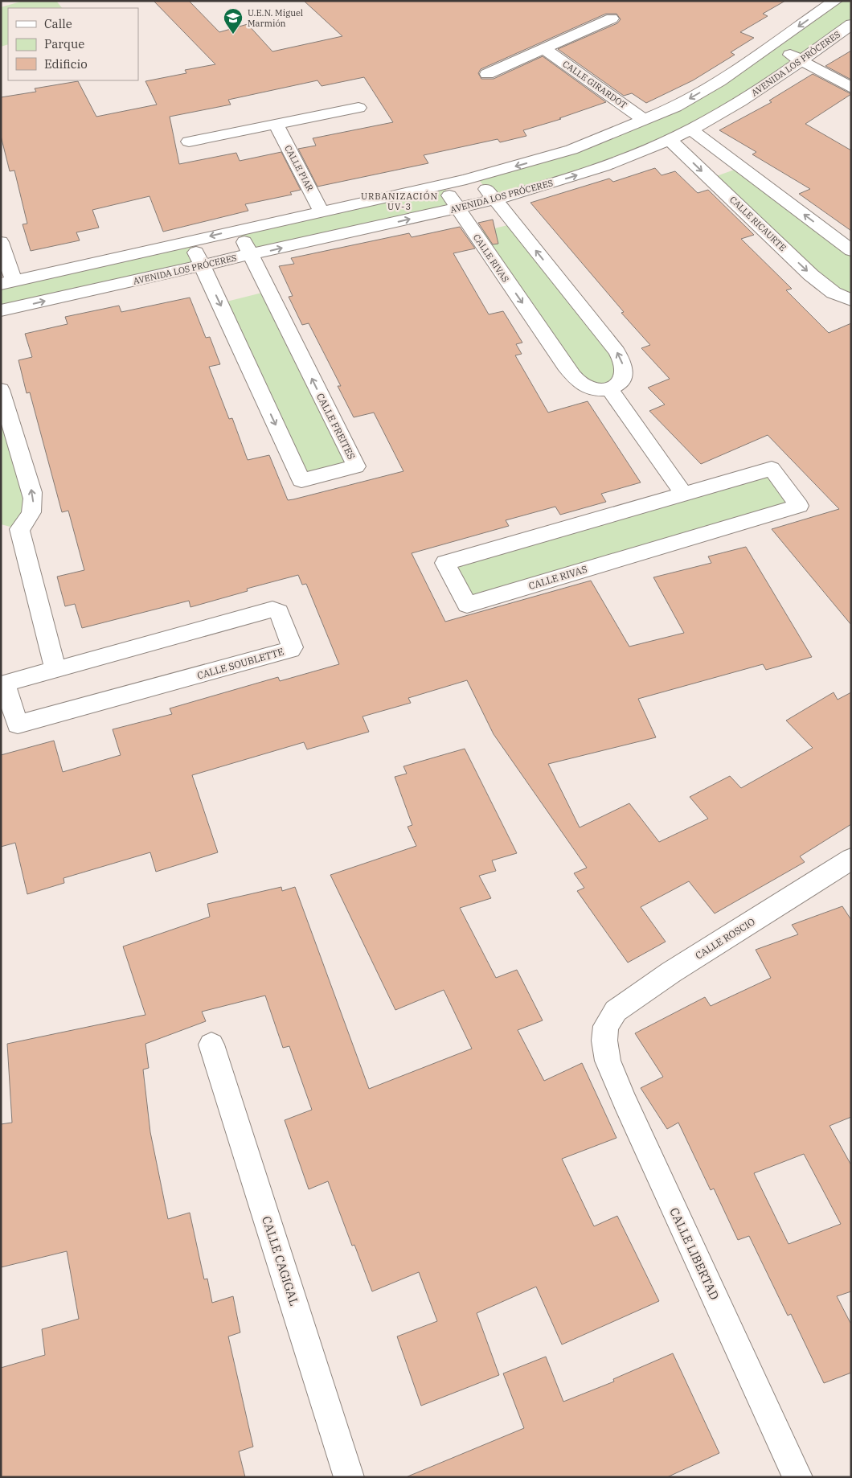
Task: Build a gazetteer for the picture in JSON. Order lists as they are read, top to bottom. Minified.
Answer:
{"streets":{"street":["AVENIDA LOS PRÓCERES","CALLE GIRARDOT","CALLE PIAR","CALLE RICAURTE","CALLE RIVAS","CALLE FREITES","CALLE SOUBLETTE","CALLE ROSCIO","CALLE LIBERTAD","CALLE CAGIGAL"]},"crossings":[["AVENIDA LOS PRÓCERES","CALLE RICAURTE"],["AVENIDA LOS PRÓCERES","CALLE RIVAS"],["AVENIDA LOS PRÓCERES","CALLE FREITES"],["CALLE ROSCIO","CALLE LIBERTAD"]],"districts":["URBANIZACIÓN UV-3"],"places":{"school or university":["U.E.N. Miguel Marmión"]},"legend":["Calle","Parque","Edificio"]}
